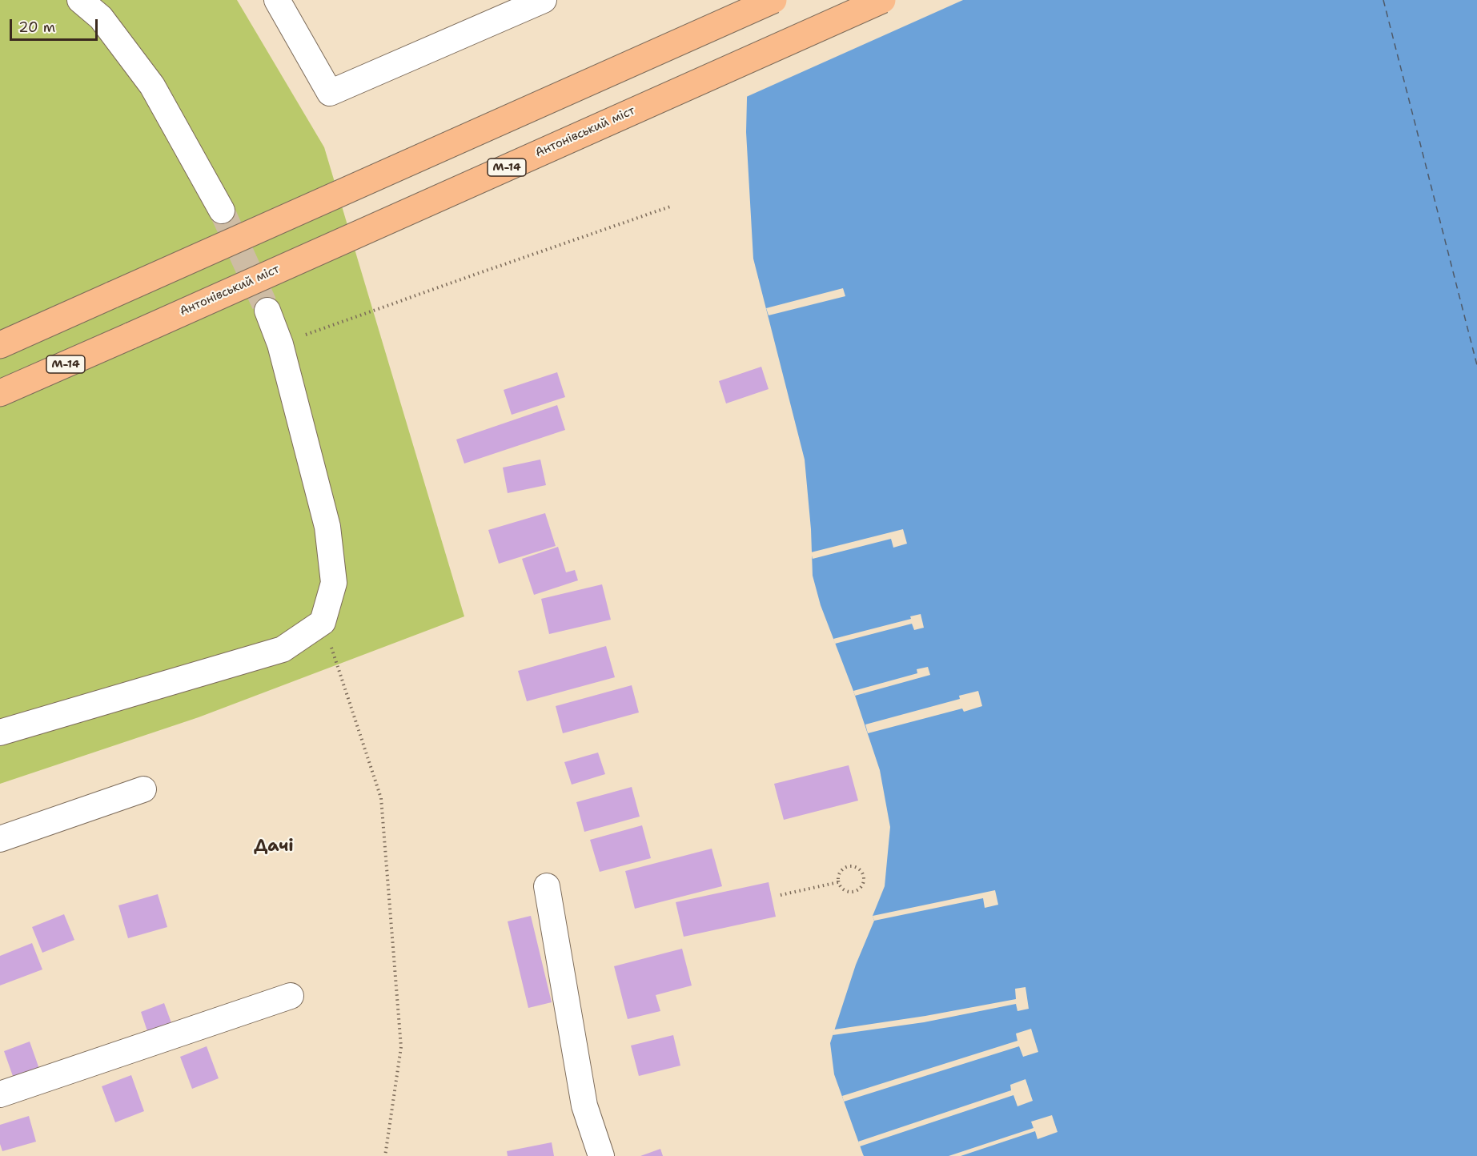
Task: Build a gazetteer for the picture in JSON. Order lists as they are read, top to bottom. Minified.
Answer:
{"streets":{"highway":["Антонівський міст","М-14"]},"districts":["Дачі"],"scale_bar":"20 m"}
